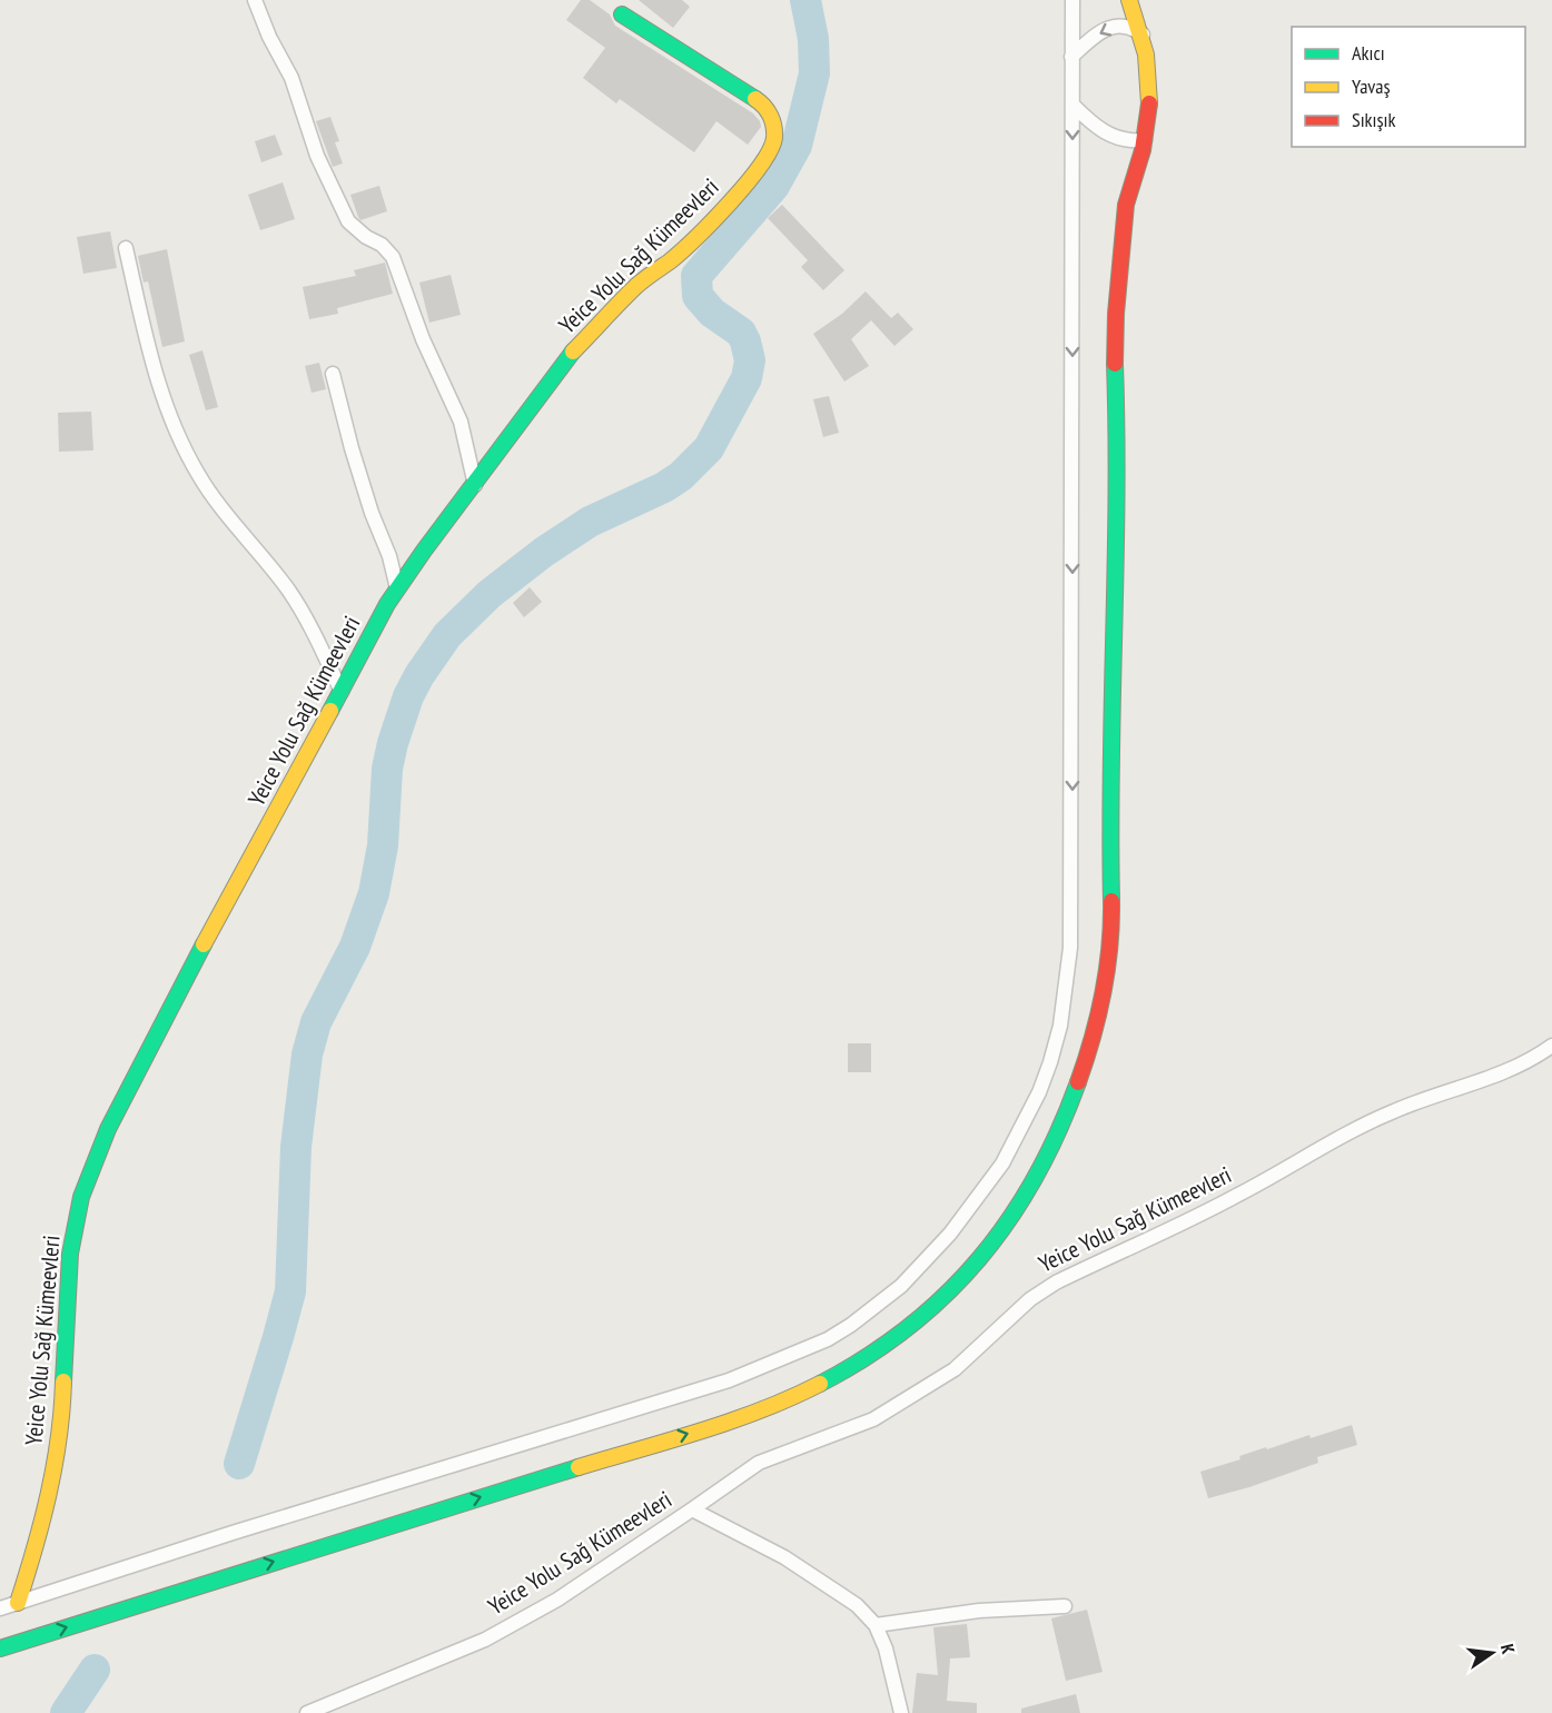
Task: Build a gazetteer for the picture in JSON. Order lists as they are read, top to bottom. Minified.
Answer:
{"streets":{"street":["Yeice Yolu Sağ Kümeevleri"]},"legend":["Akıcı","Yavaş","Sıkışık"],"north":"right"}
